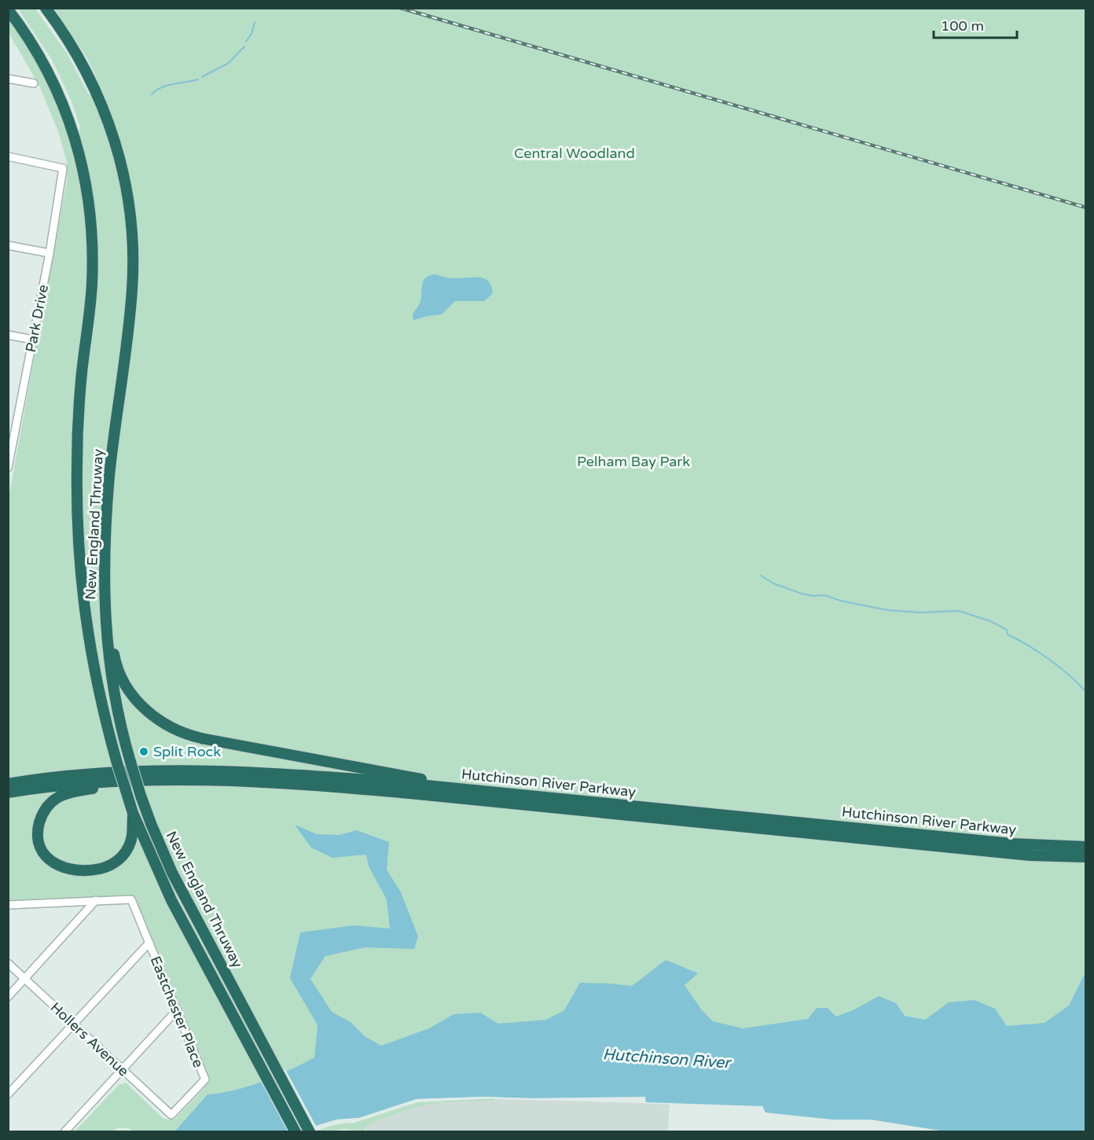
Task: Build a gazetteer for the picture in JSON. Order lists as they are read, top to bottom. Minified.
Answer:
{"streets":{"highway":["New England Thruway","Hutchinson River Parkway"],"street":["Park Drive","Eastchester Place","Hollers Avenue"]},"crossings":[["Eastchester Place","Hollers Avenue"]],"water":["Hutchinson River"],"parks":["Central Woodland","Pelham Bay Park"],"places":["Split Rock"],"scale_bar":"100 m"}
